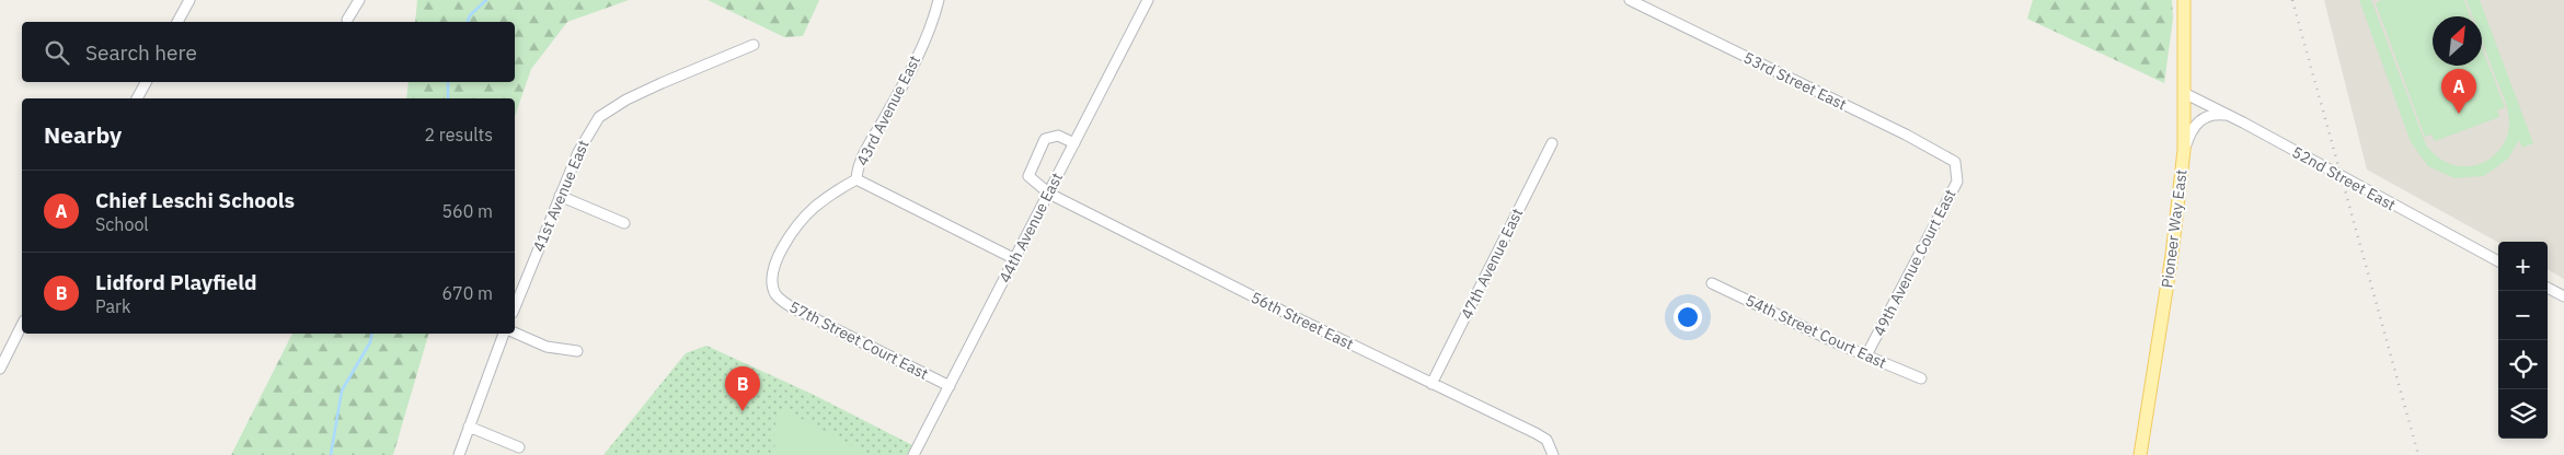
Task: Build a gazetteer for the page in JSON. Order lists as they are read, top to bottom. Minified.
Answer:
{"streets":{"main road":["Pioneer Way East"],"street":["53rd Street East","43rd Avenue East","52nd Street East","41st Avenue East","44th Avenue East","49th Avenue Court East","47th Avenue East","56th Street East","54th Street Court East","57th Street Court East"]},"crossings":[["53rd Street East","49th Avenue Court East"],["43rd Avenue East","57th Street Court East"],["52nd Street East","Pioneer Way East"],["44th Avenue East","56th Street East"],["44th Avenue East","57th Street Court East"],["49th Avenue Court East","54th Street Court East"],["47th Avenue East","56th Street East"]],"north":"top right","page":{"search":"Search here","pins":["A","B"],"heading":["Nearby","2 results"],"list":[{"mark":"A","name":"Chief Leschi Schools","note":"School","value":"560 m"},{"mark":"B","name":"Lidford Playfield","note":"Park","value":"670 m"}],"map_buttons":["+","−"]}}
